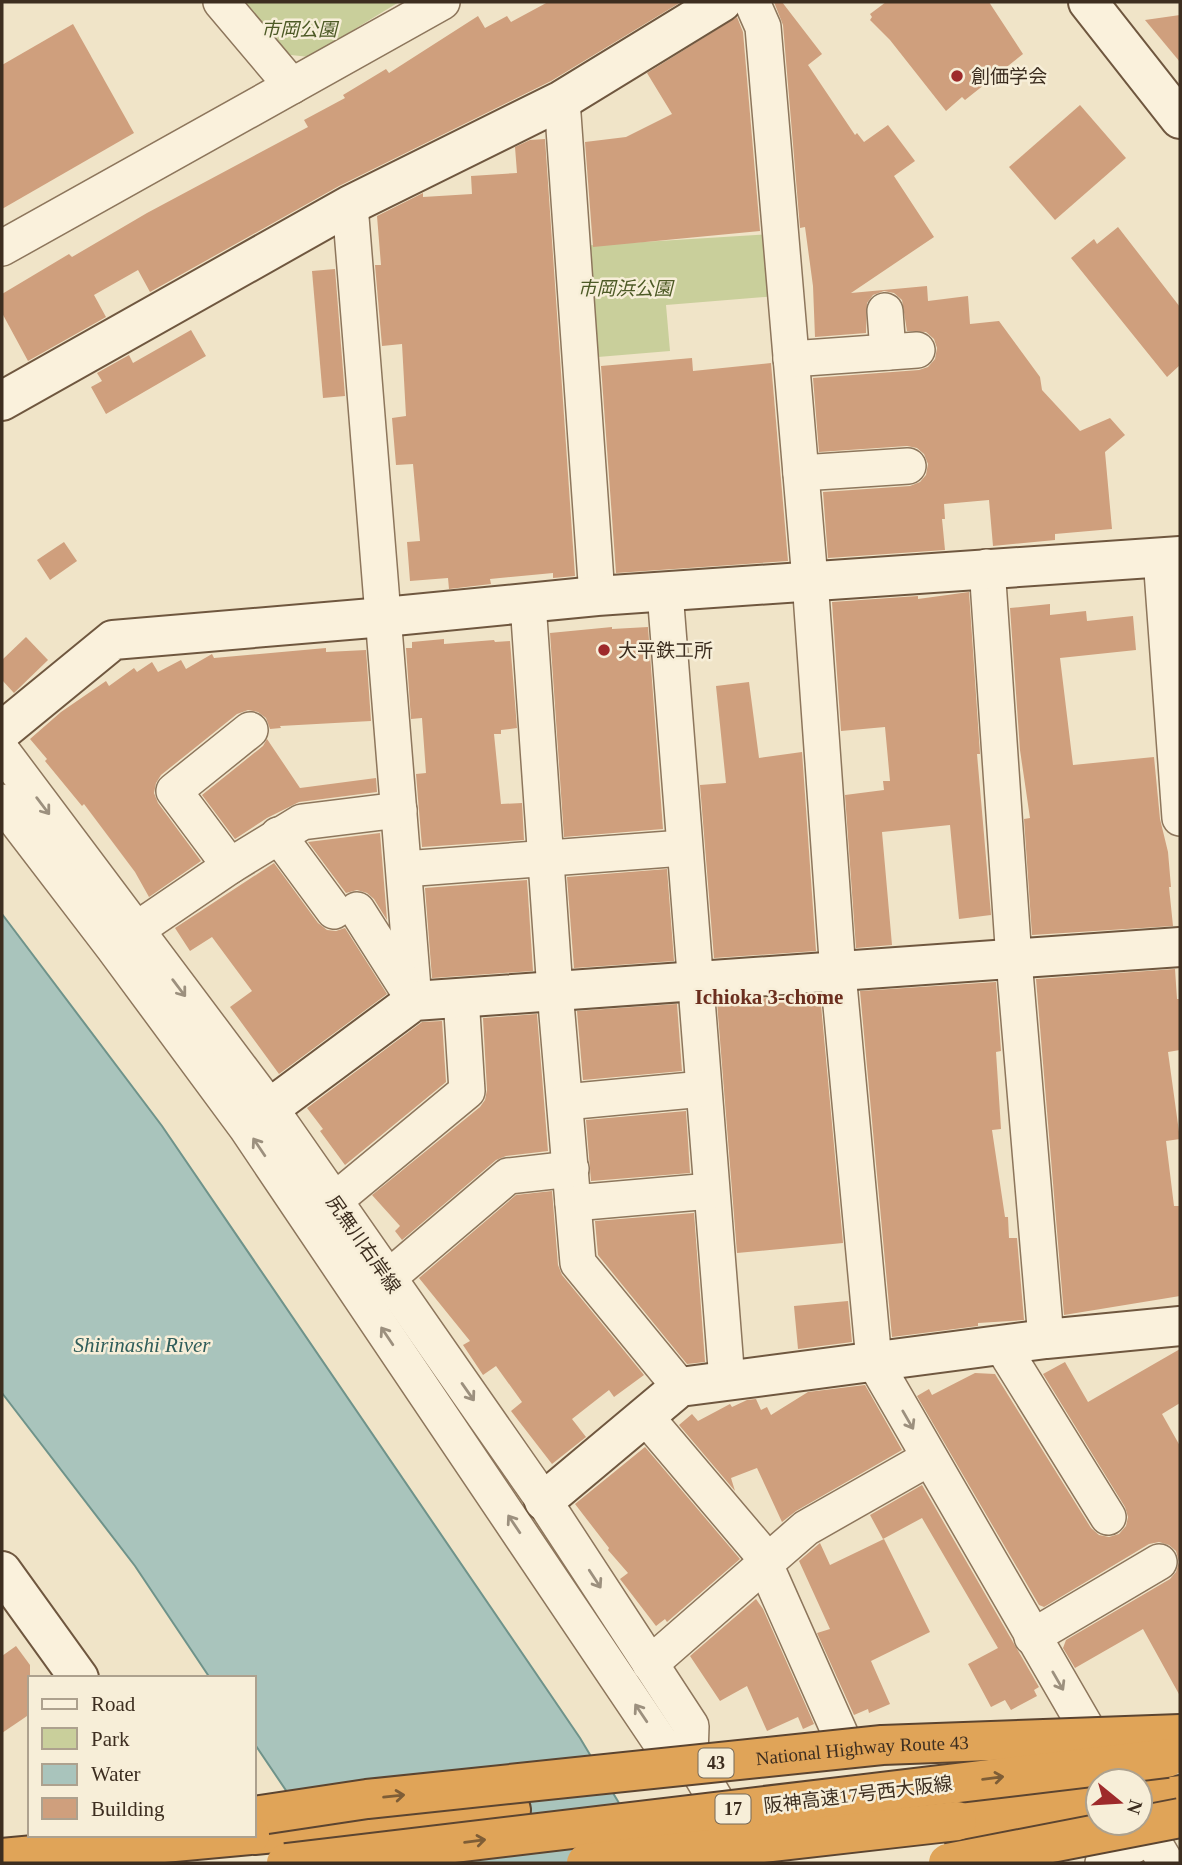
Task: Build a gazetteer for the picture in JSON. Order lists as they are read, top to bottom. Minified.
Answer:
{"streets":{"highway":["National Highway Route 43","43","阪神高速17号西大阪線","17"],"street":["尻無川右岸線"]},"crossings":[["尻無川右岸線","43"]],"districts":["Ichioka 3-chome"],"water":["Shirinashi River"],"parks":["市岡公園","市岡浜公園"],"places":["創価学会","大平鉄工所"],"legend":["Road","Park","Water","Building"],"north":"right"}
